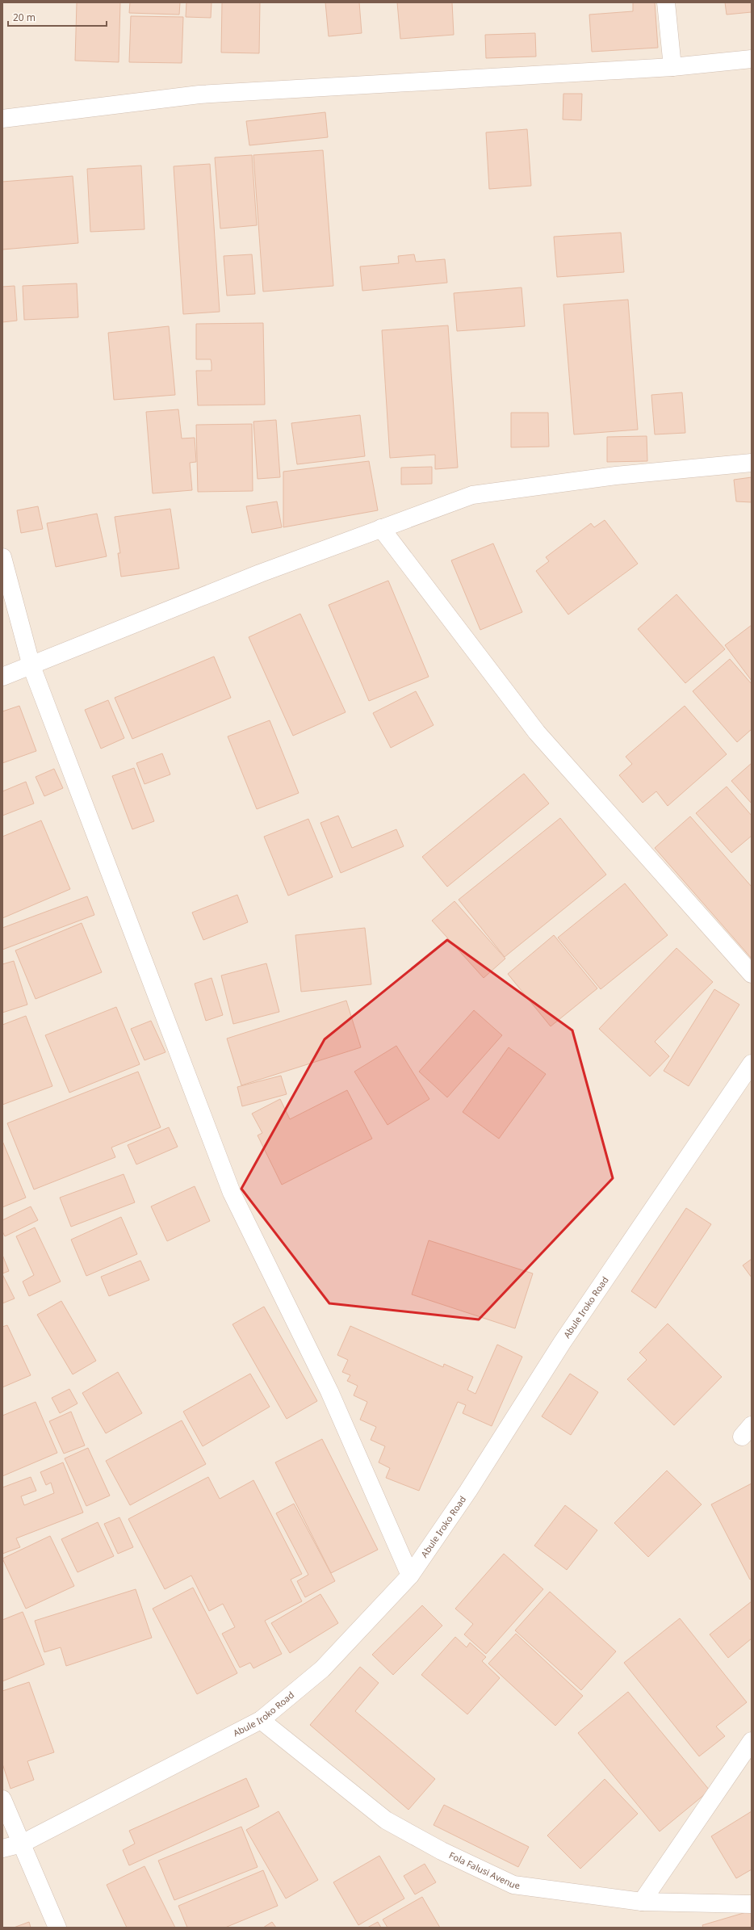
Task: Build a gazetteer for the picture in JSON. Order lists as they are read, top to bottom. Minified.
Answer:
{"streets":{"street":["Abule Iroko Road","Fola Falusi Avenue"]},"crossings":[["Abule Iroko Road","Fola Falusi Avenue"]],"scale_bar":"20 m"}
